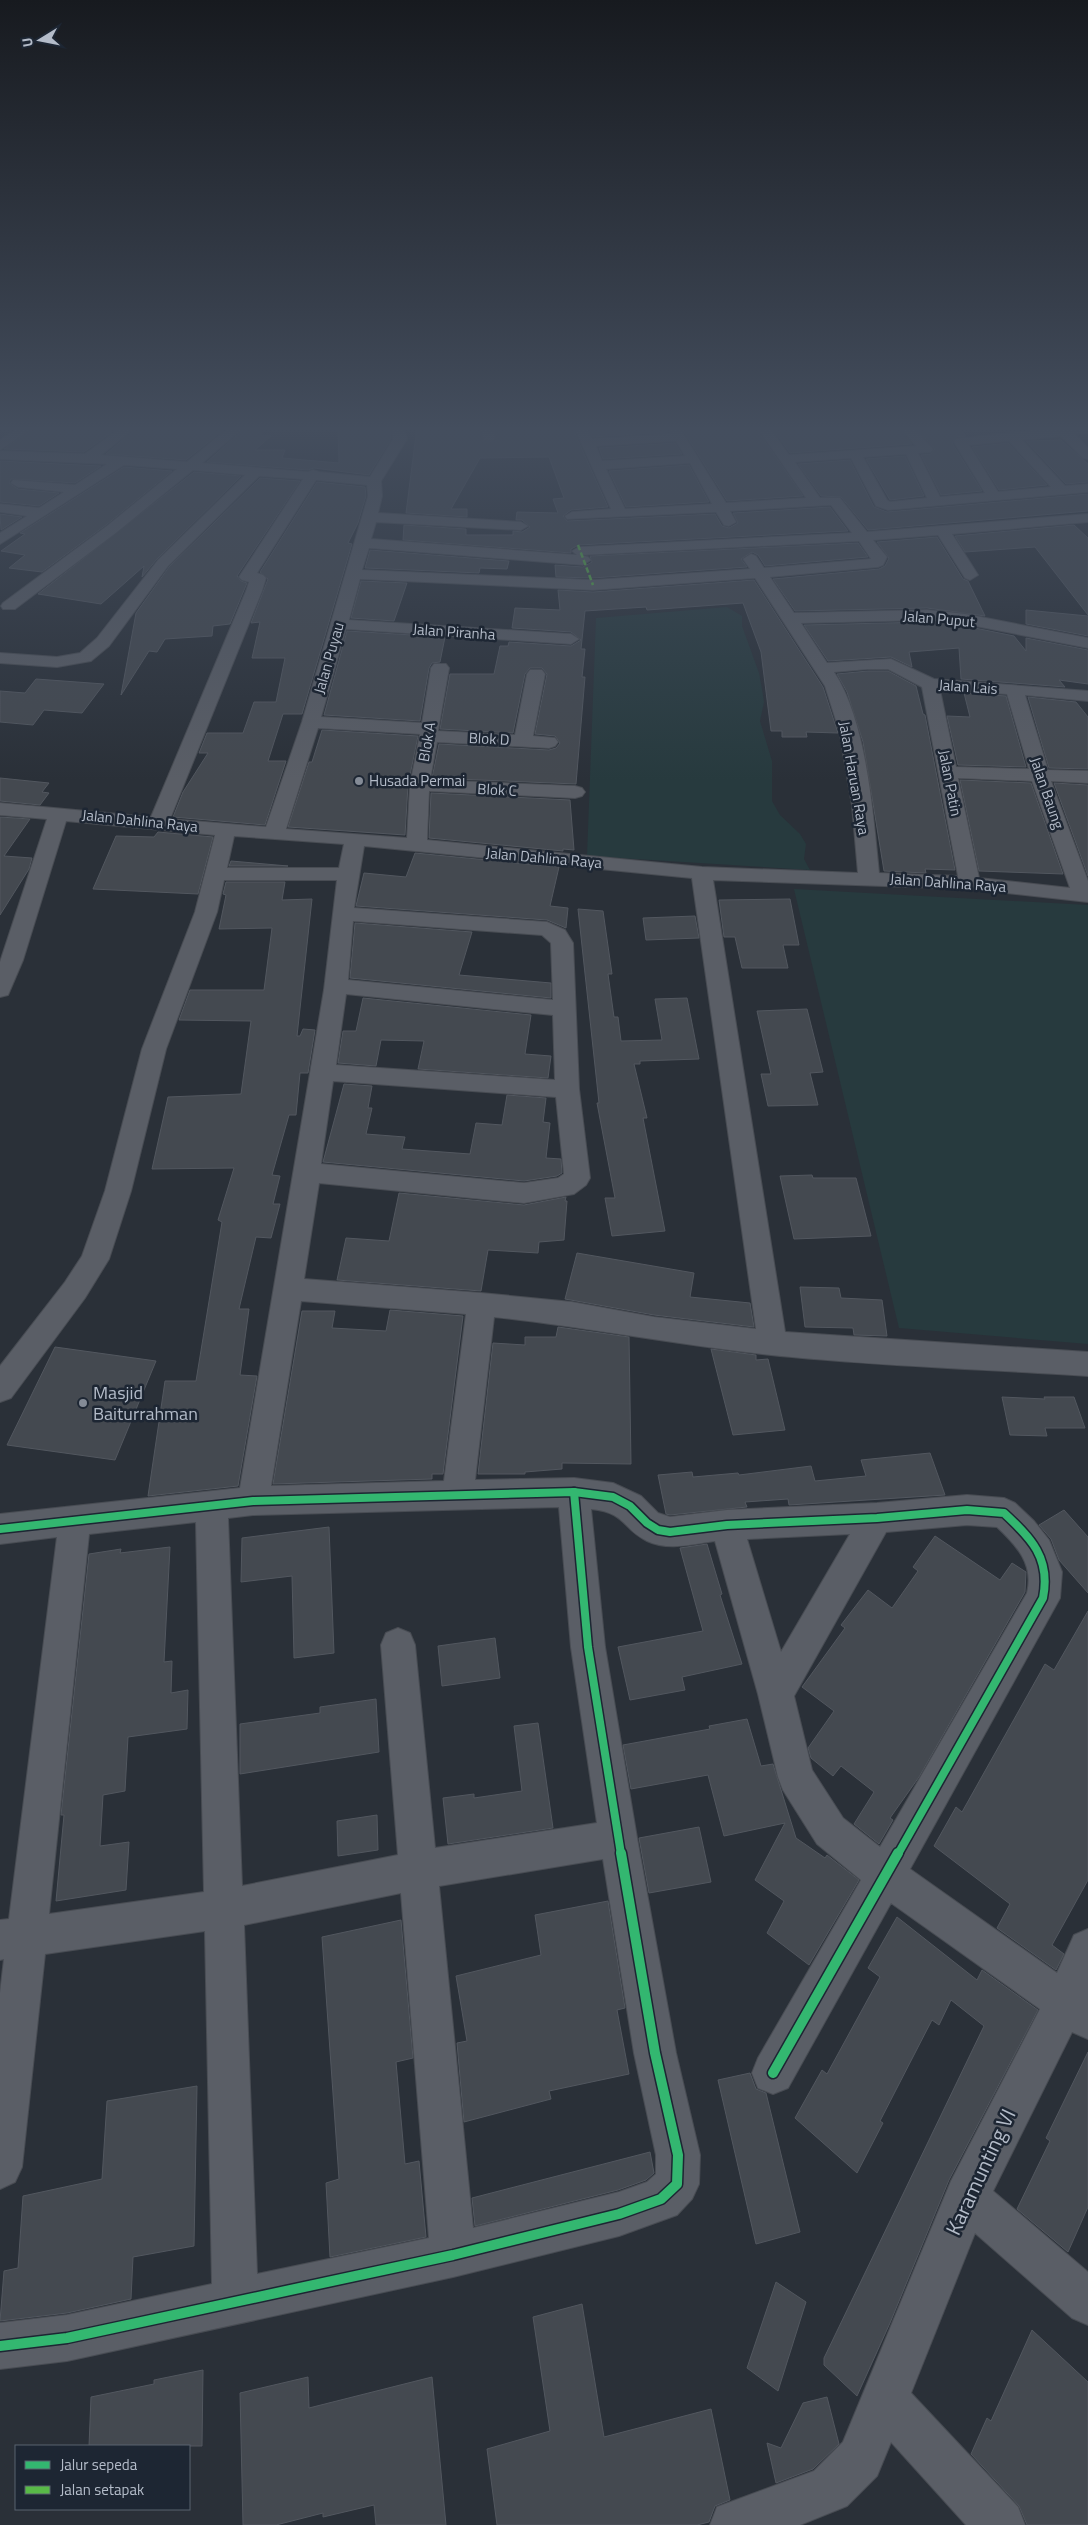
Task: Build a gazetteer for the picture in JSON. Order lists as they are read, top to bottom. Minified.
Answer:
{"streets":{"street":["Jalan Puput","Jalan Piranha","Jalan Puyau","Jalan Lais","Blok D","Blok A","Jalan Haruan Raya","Jalan Patin","Blok C","Jalan Baung","Jalan Dahlina Raya","Karamunting VI"]},"crossings":[["Jalan Puput","Jalan Haruan Raya"],["Jalan Piranha","Jalan Puyau"],["Jalan Puyau","Blok D"],["Jalan Puyau","Jalan Dahlina Raya"],["Jalan Lais","Jalan Haruan Raya"],["Jalan Lais","Jalan Patin"],["Jalan Lais","Jalan Baung"],["Blok D","Blok A"],["Blok A","Blok C"],["Blok A","Jalan Dahlina Raya"],["Jalan Haruan Raya","Jalan Dahlina Raya"],["Jalan Patin","Jalan Dahlina Raya"],["Jalan Baung","Jalan Dahlina Raya"]],"places":["Husada Permai","Masjid Baiturrahman"],"legend":["Jalur sepeda","Jalan setapak"],"north":"left"}
